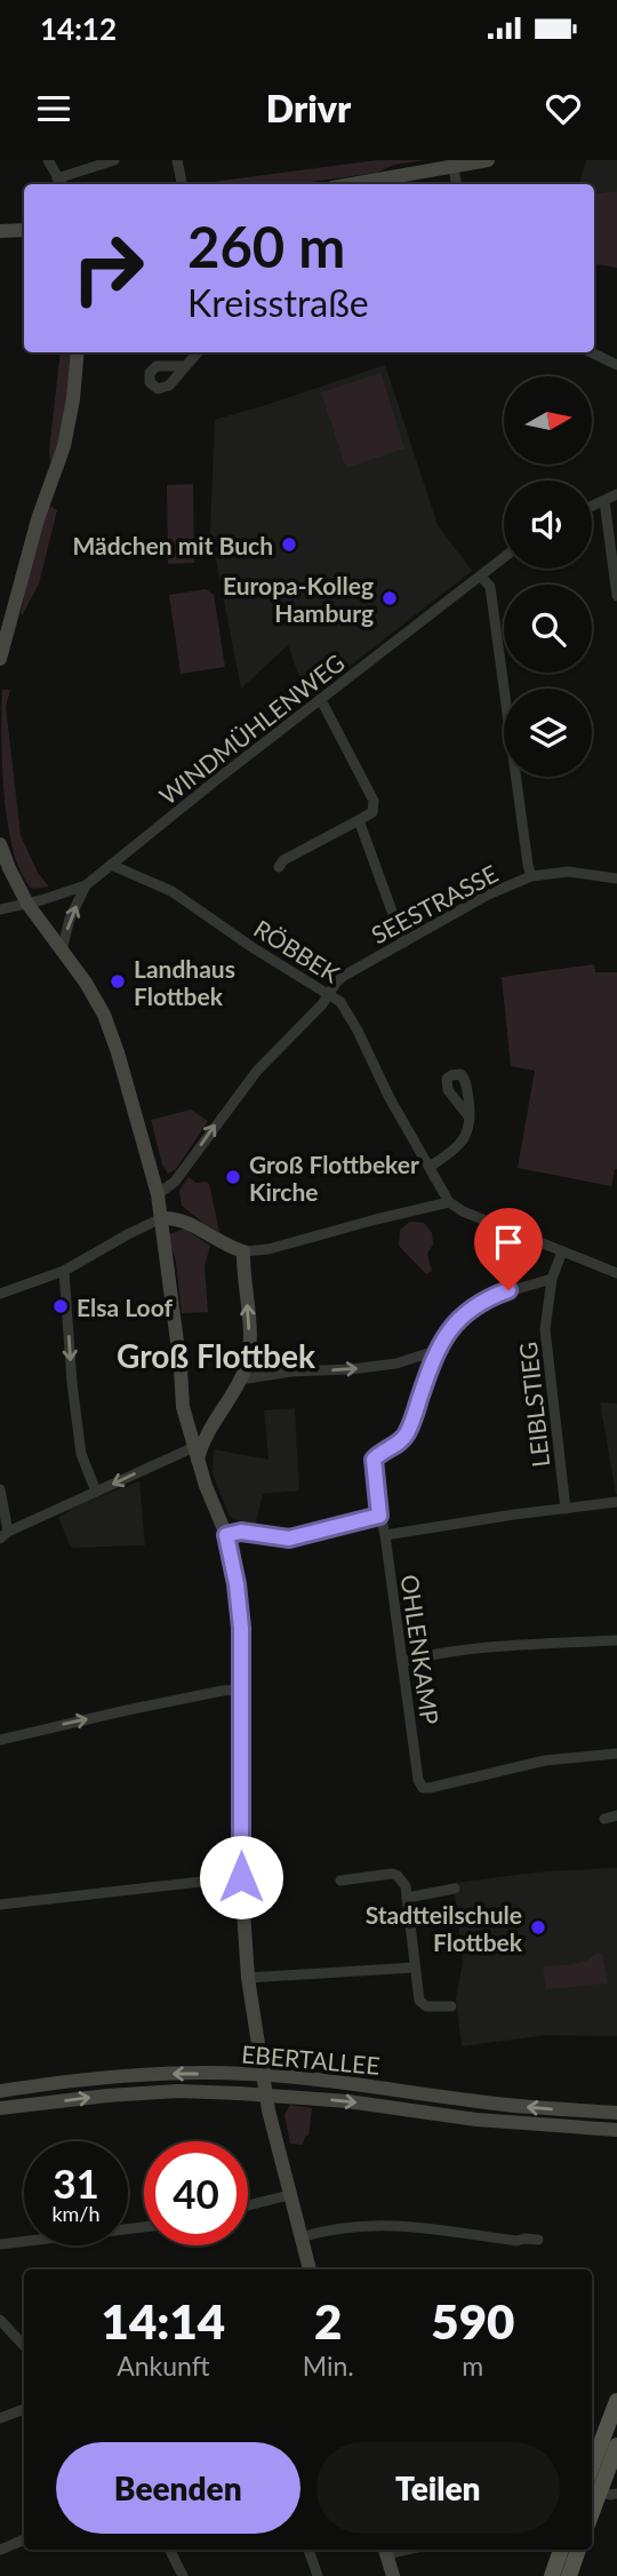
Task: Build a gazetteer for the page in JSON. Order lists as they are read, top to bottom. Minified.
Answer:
{"streets":{"street":["WINDMÜHLENWEG","SEESTRASSE","RÖBBEK","LEIBLSTIEG","OHLENKAMP","EBERTALLEE"]},"crossings":[["WINDMÜHLENWEG","RÖBBEK"],["SEESTRASSE","RÖBBEK"]],"one_way":["SEESTRASSE"],"districts":["Groß Flottbek"],"places":["Mädchen mit Buch","Europa-Kolleg Hamburg","Landhaus Flottbek","Groß Flottbeker Kirche","Elsa Loof","Stadtteilschule Flottbek"],"north":"right","page":{"status":"14:12","header":"Drivr","turn":["260 m","Kreisstraße"],"speed":"31 km/h","limit":"40","eta":["14:14","Ankunft","2","Min.","590","m"],"buttons":["Beenden","Teilen"]}}
